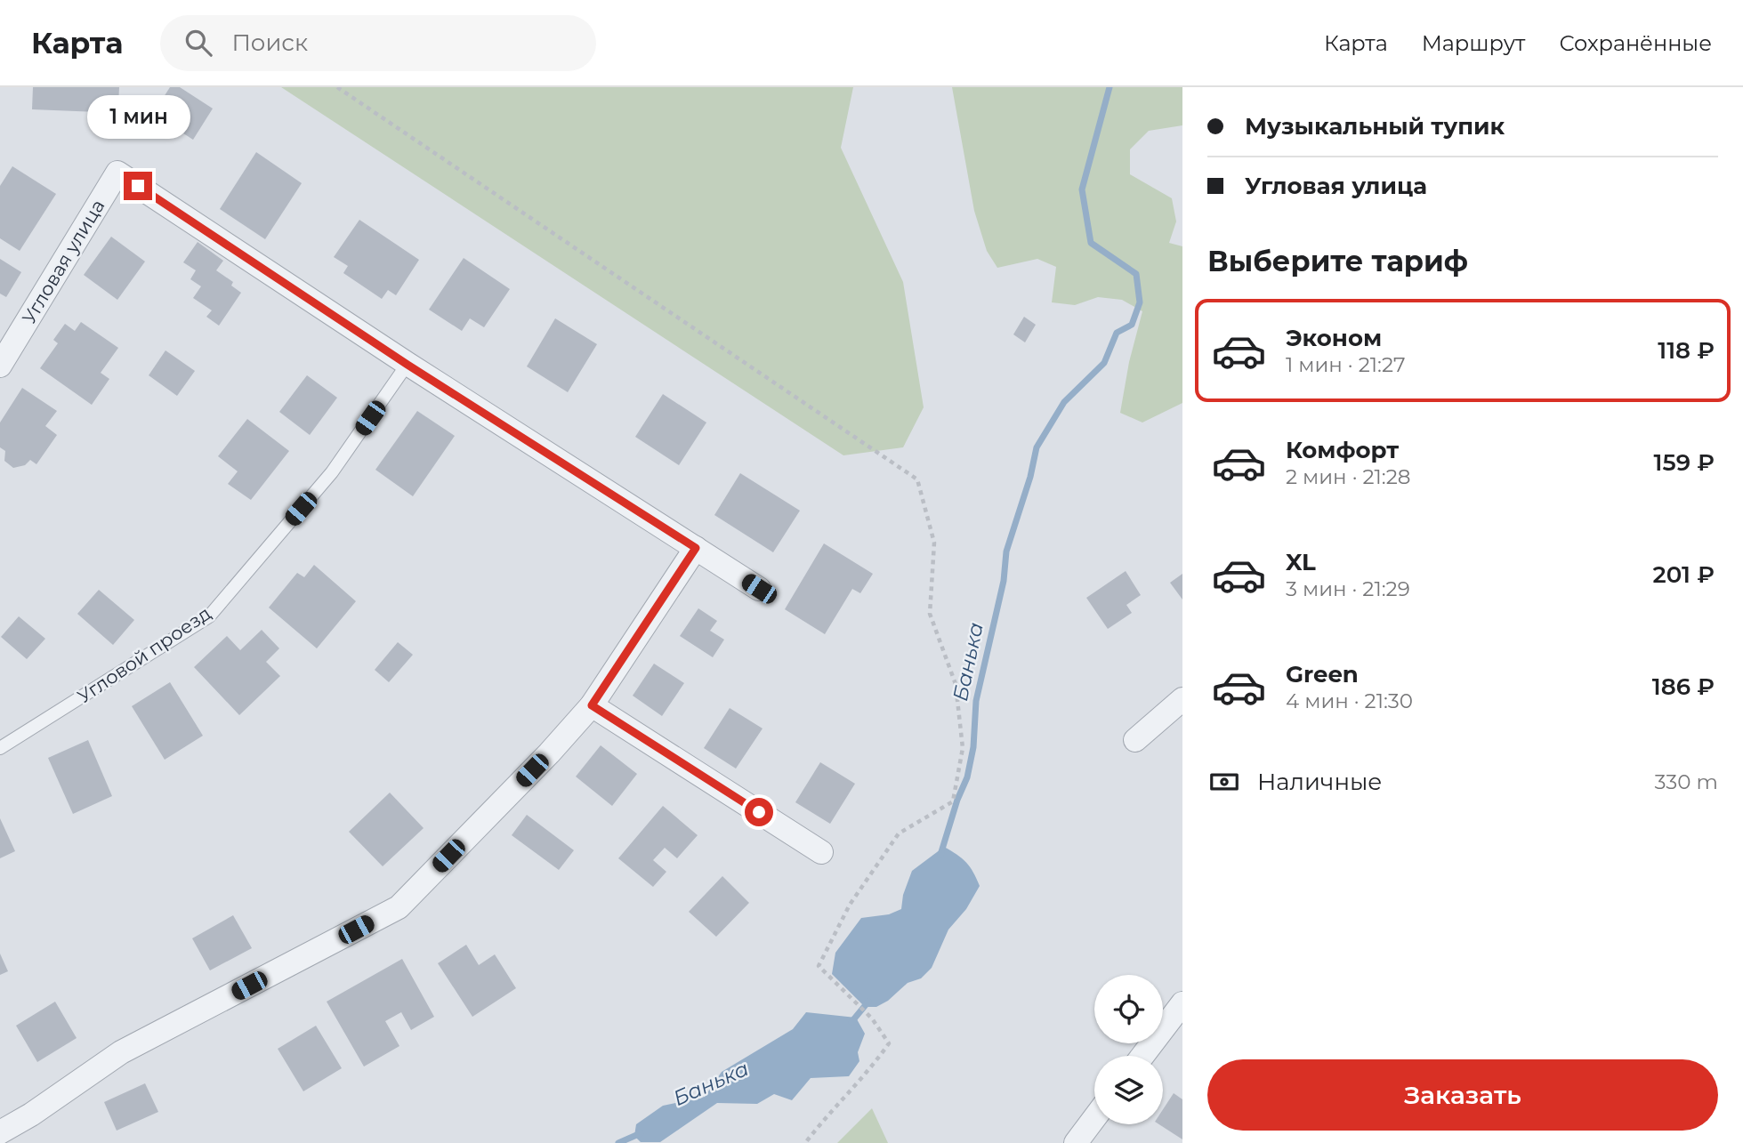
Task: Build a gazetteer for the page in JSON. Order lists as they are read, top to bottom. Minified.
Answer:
{"streets":{"street":["Угловая улица"],"lane":["Угловой проезд"]},"crossings":[["Угловая улица","Угловой проезд"]],"water":["Банька"],"page":{"header":"Карта","search":"Поиск","nav":["Карта","Маршрут","Сохранённые"],"banner":["Музыкальный тупик","Угловая улица"],"bubble":"1 мин","heading":"Выберите тариф","list":[{"name":"Эконом","note":"1 мин · 21:27","value":"118 ₽"},{"name":"Комфорт","note":"2 мин · 21:28","value":"159 ₽"},{"name":"XL","note":"3 мин · 21:29","value":"201 ₽"},{"name":"Green","note":"4 мин · 21:30","value":"186 ₽"}],"pay":["Наличные","330 m"],"buttons":"Заказать"}}
